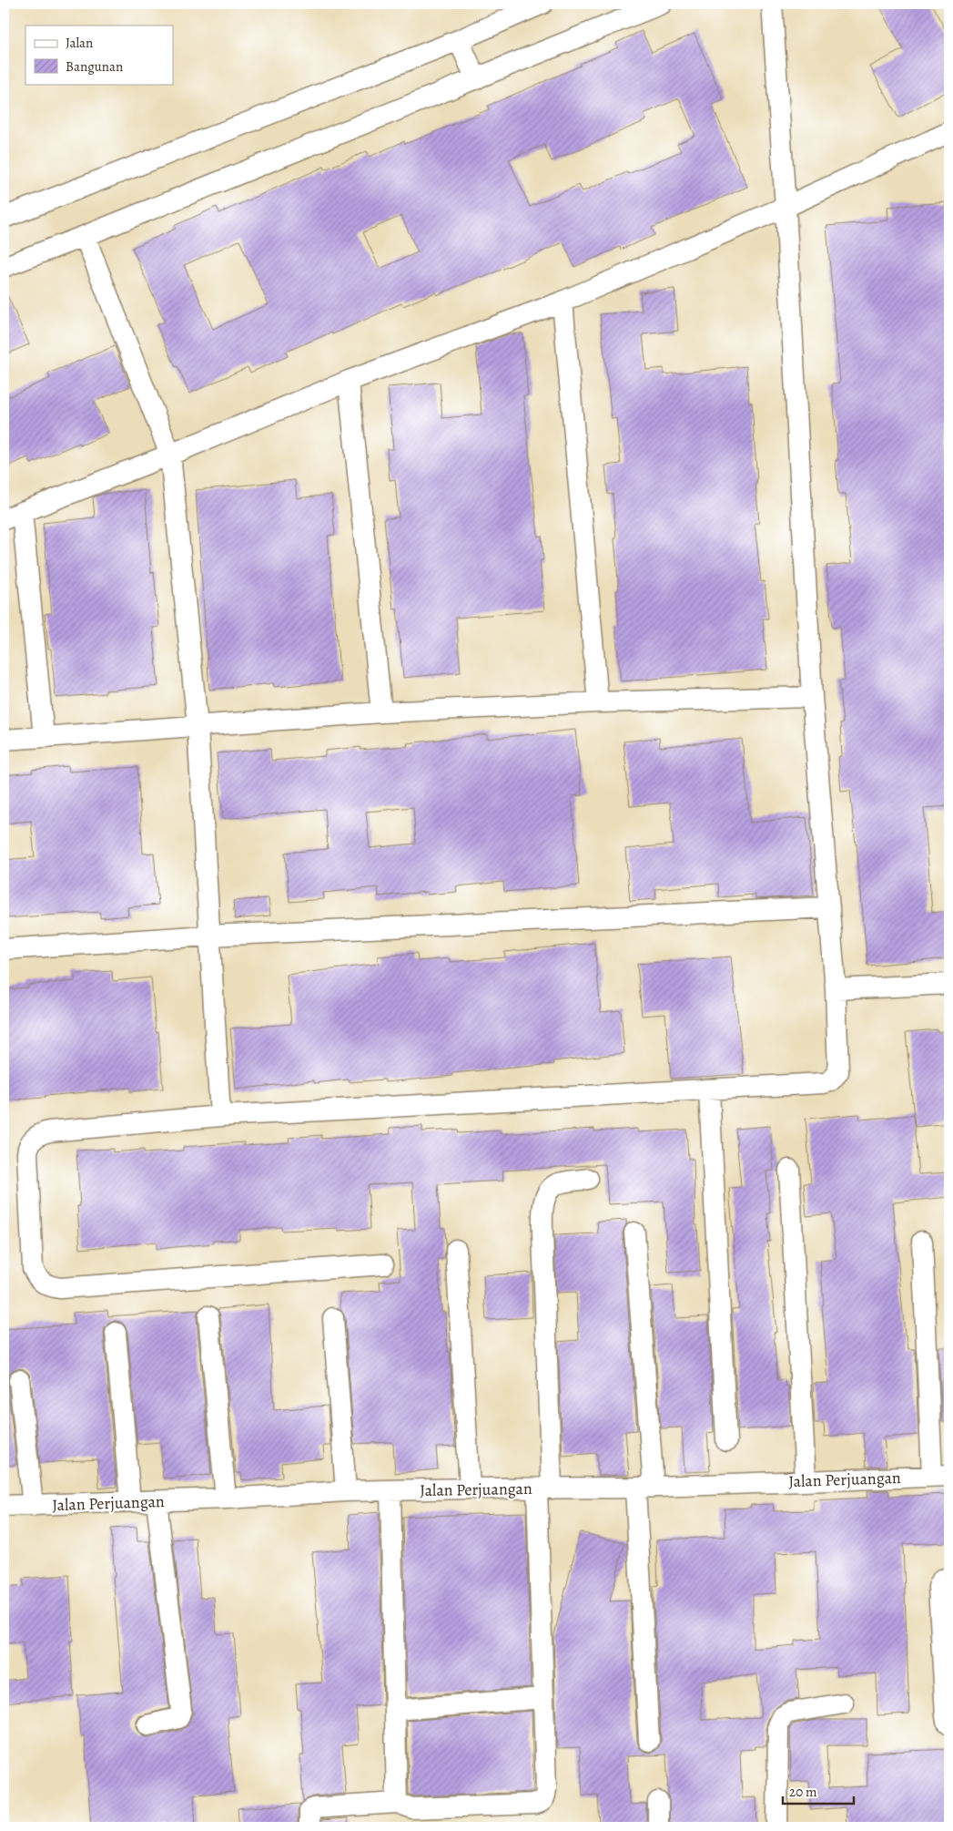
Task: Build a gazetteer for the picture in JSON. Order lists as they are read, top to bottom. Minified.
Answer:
{"streets":{"street":["Jalan Perjuangan"]},"legend":["Jalan","Bangunan"],"scale_bar":"20 m"}
